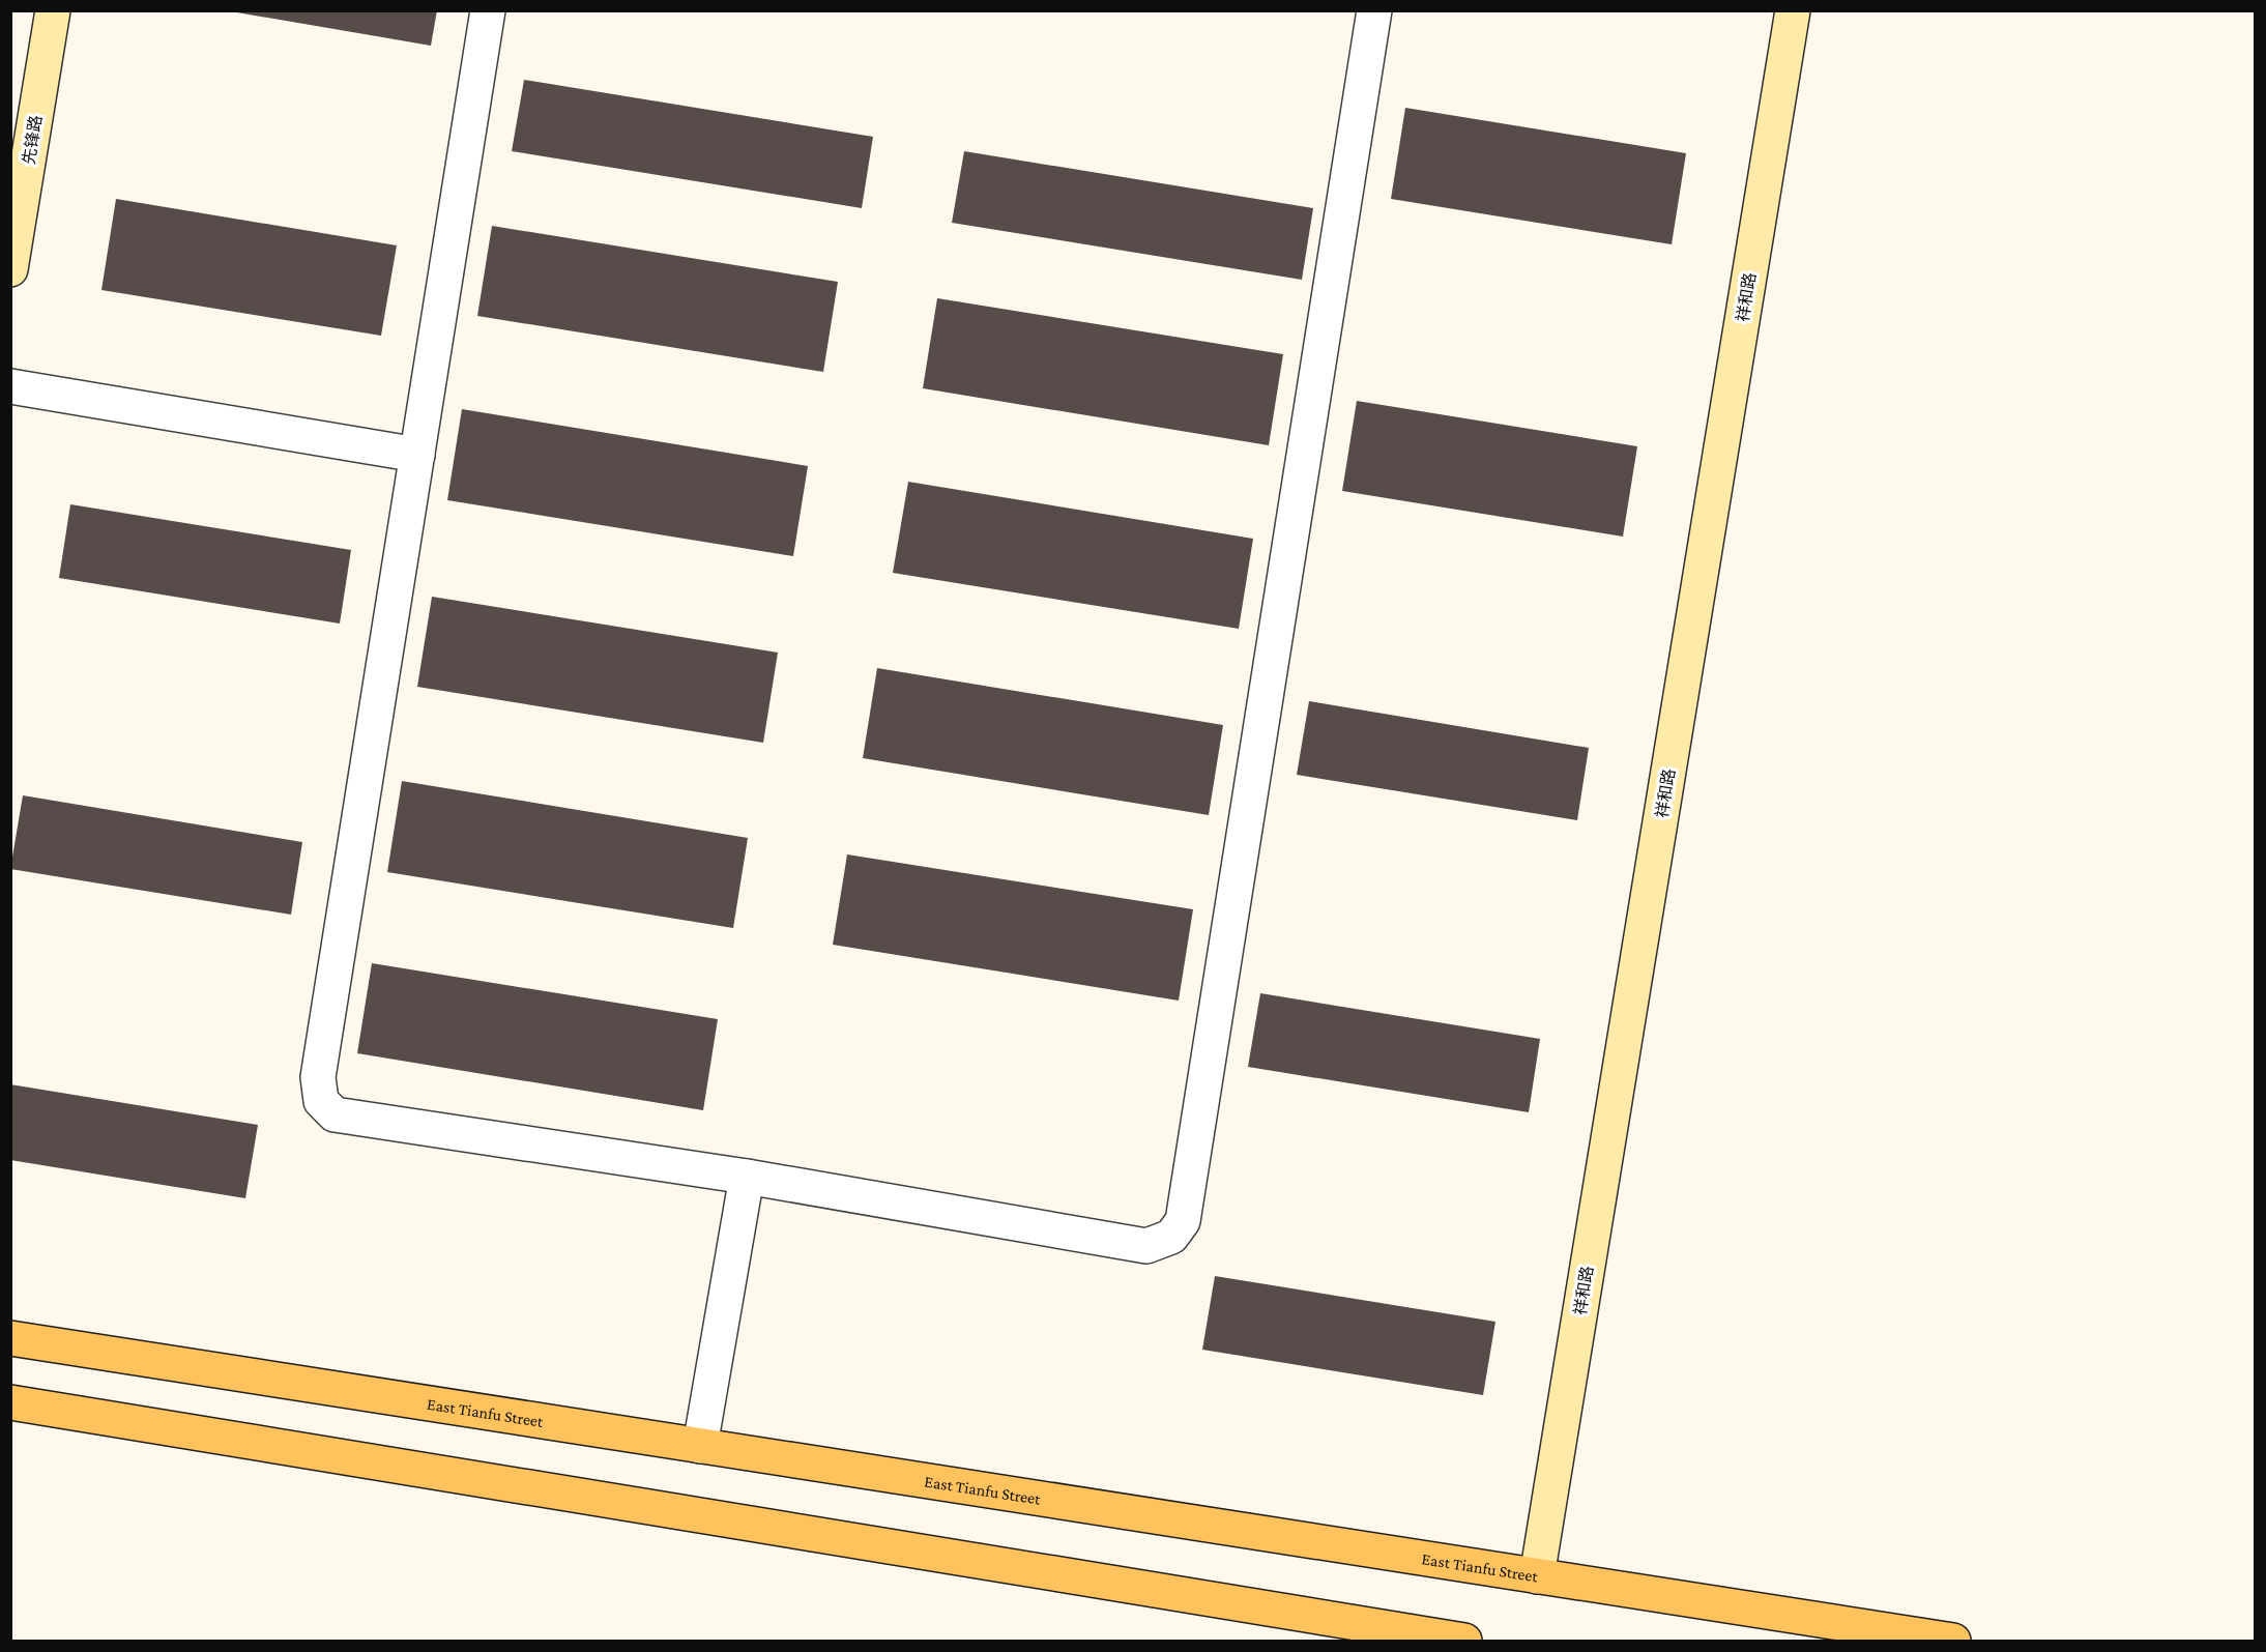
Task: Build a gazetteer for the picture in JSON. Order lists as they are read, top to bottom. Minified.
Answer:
{"streets":{"main road":["East Tianfu Street"],"street":["先锋路","祥和路"]},"crossings":[["祥和路","East Tianfu Street"]]}
